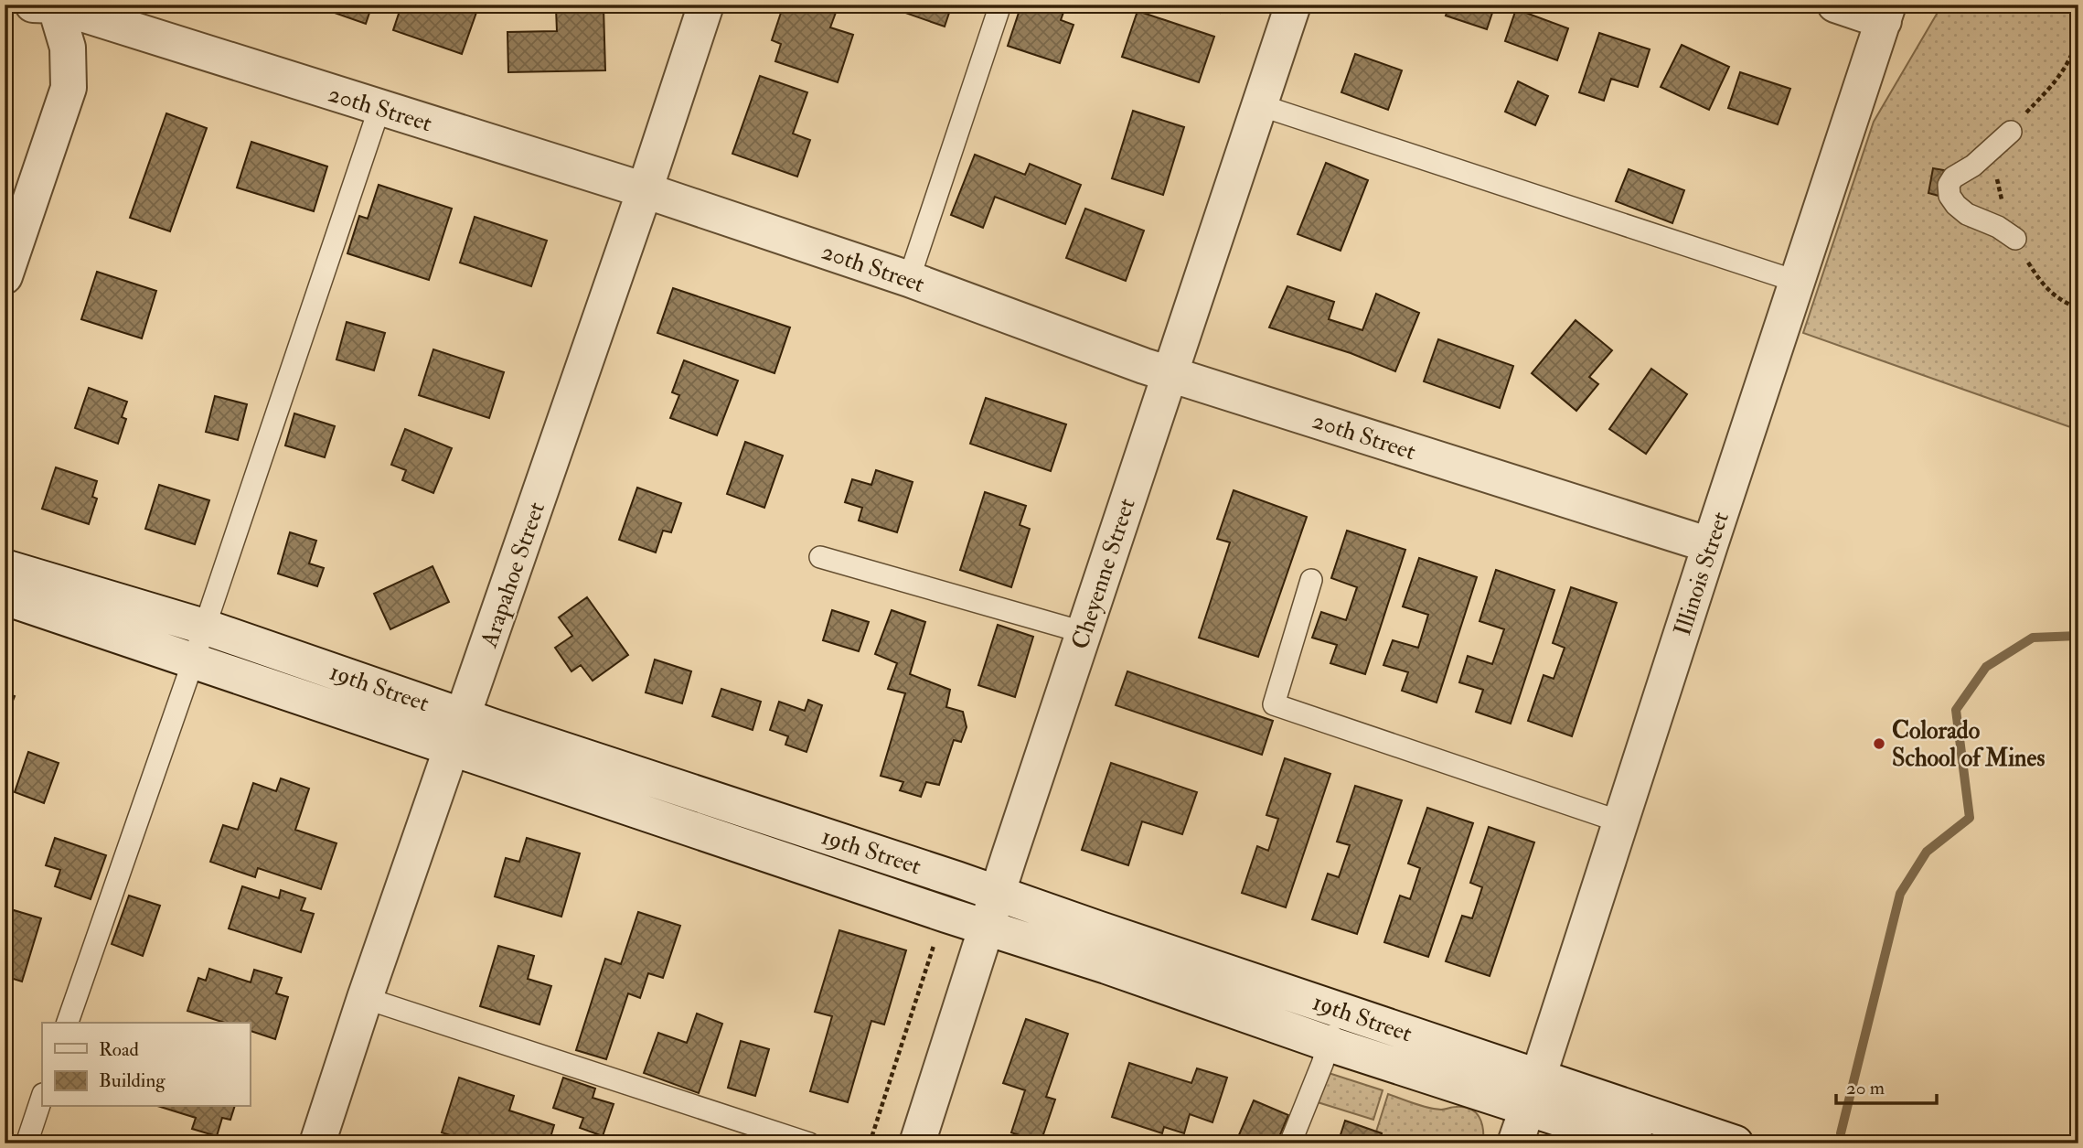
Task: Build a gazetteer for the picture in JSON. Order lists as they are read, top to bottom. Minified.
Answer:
{"streets":{"street":["20th Street","Cheyenne Street","Illinois Street","Arapahoe Street","19th Street"]},"crossings":[["20th Street","Cheyenne Street"],["20th Street","Illinois Street"],["20th Street","Arapahoe Street"],["Cheyenne Street","19th Street"],["Illinois Street","19th Street"],["Arapahoe Street","19th Street"]],"places":["Colorado School of Mines"],"legend":["Road","Building"],"scale_bar":"20 m"}
